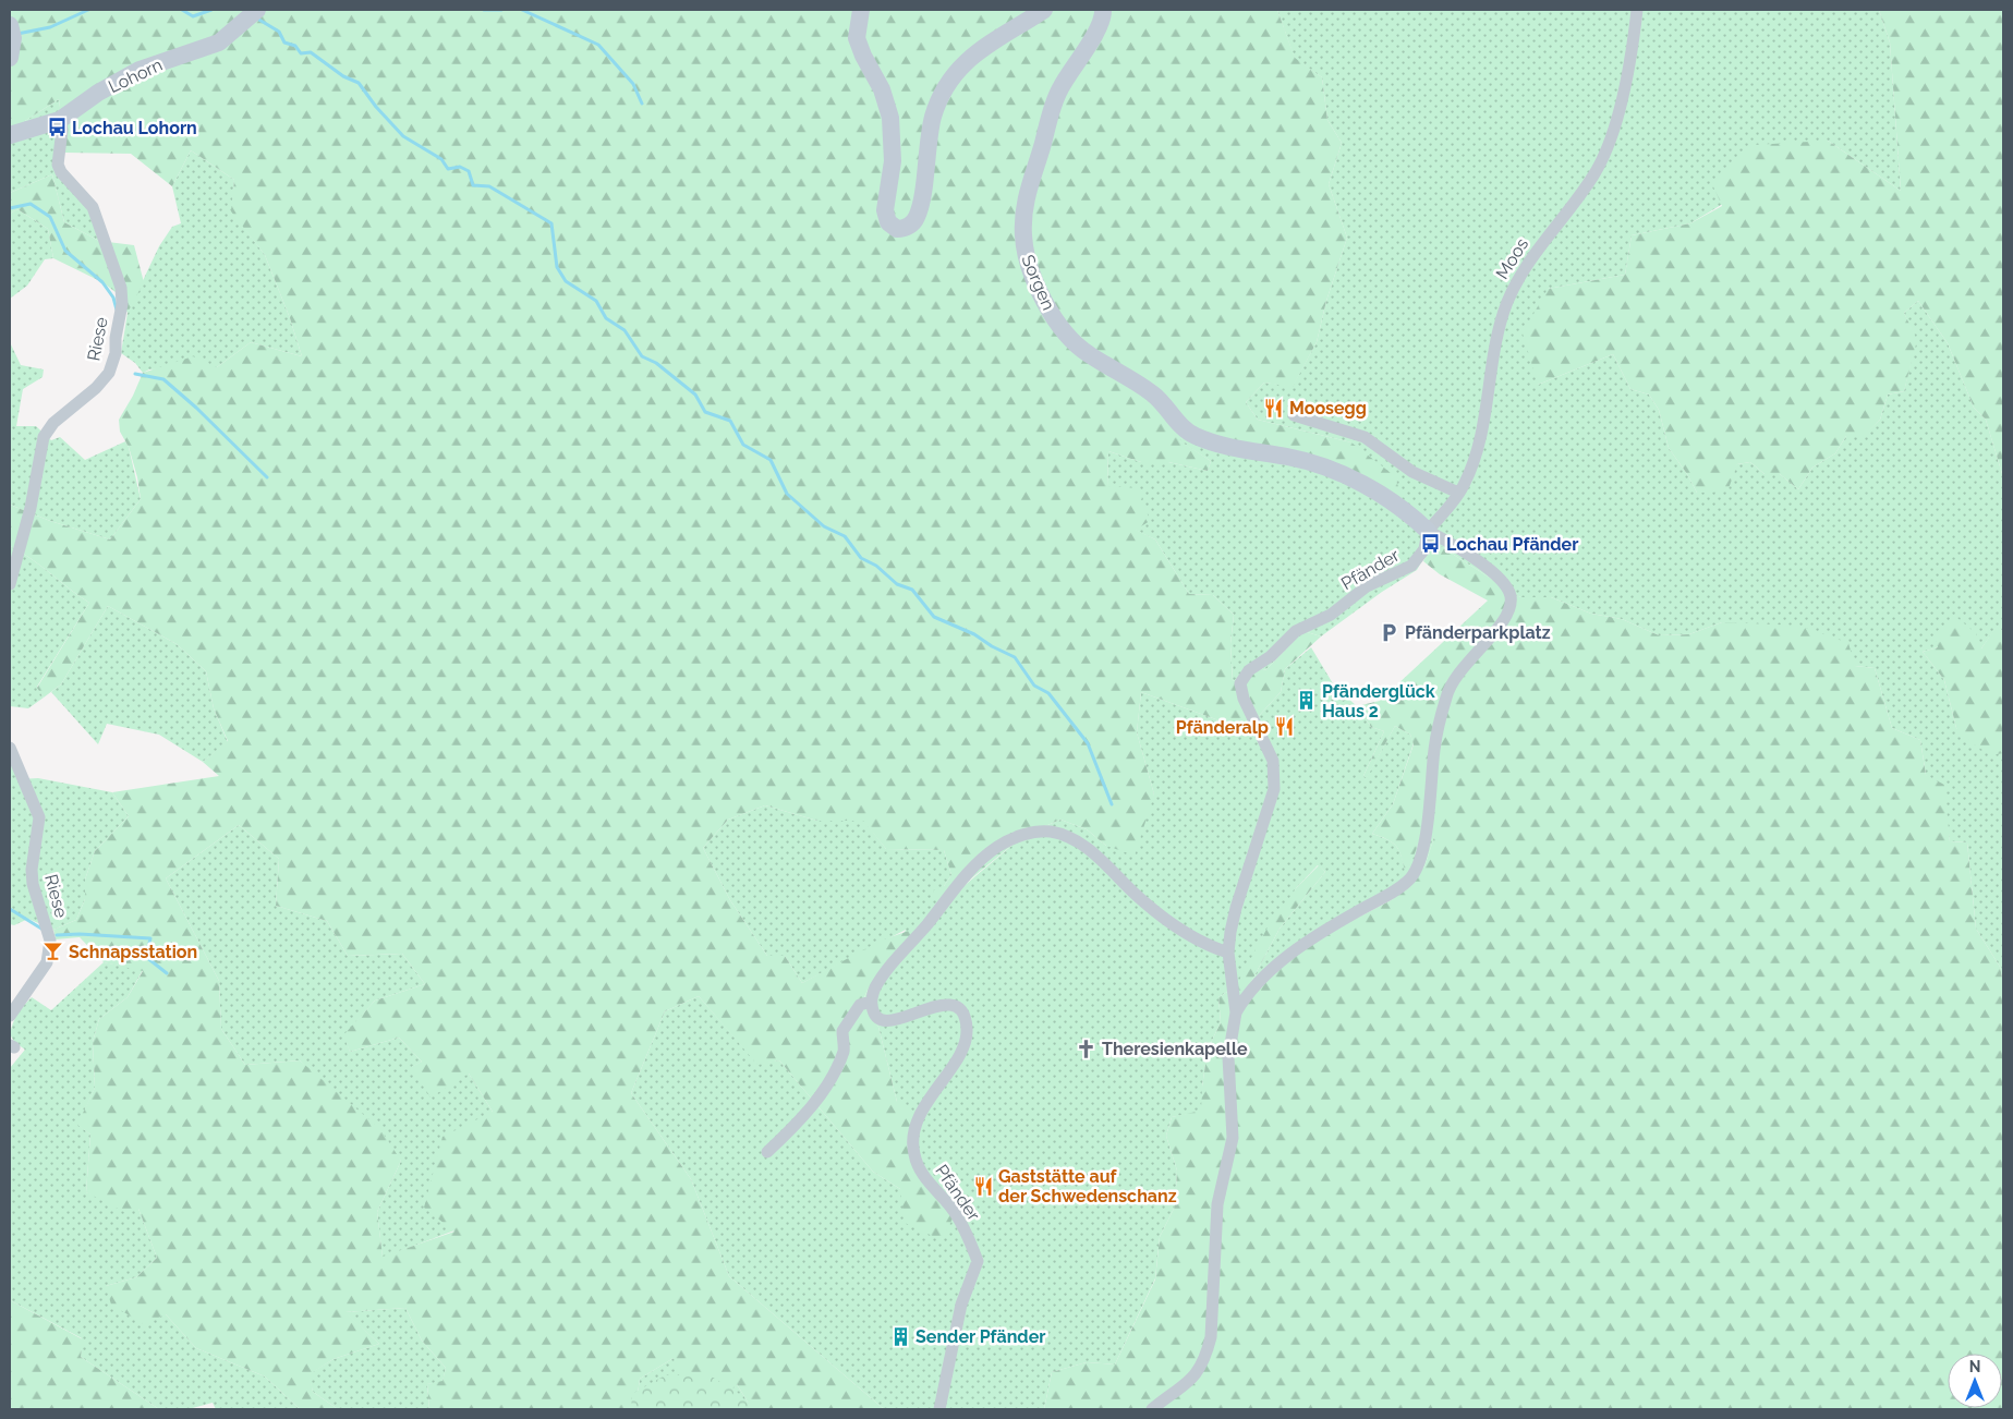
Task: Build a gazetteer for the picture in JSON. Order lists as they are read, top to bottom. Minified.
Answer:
{"streets":{"street":["Lohorn","Moos","Sorgen","Riese","Pfänder"]},"crossings":[["Lohorn","Riese"],["Moos","Sorgen"],["Moos","Pfänder"],["Sorgen","Pfänder"]],"places":{"bus stop":["Lochau Lohorn","Lochau Pfänder"],"restaurant":["Moosegg","Pfänderalp","Gaststätte auf der Schwedenschanz"],"parking":["Pfänderparkplatz"],"building":["Pfänderglück Haus 2","Sender Pfänder"],"bar":["Schnapsstation"],"church":["Theresienkapelle"]},"north":"top"}
